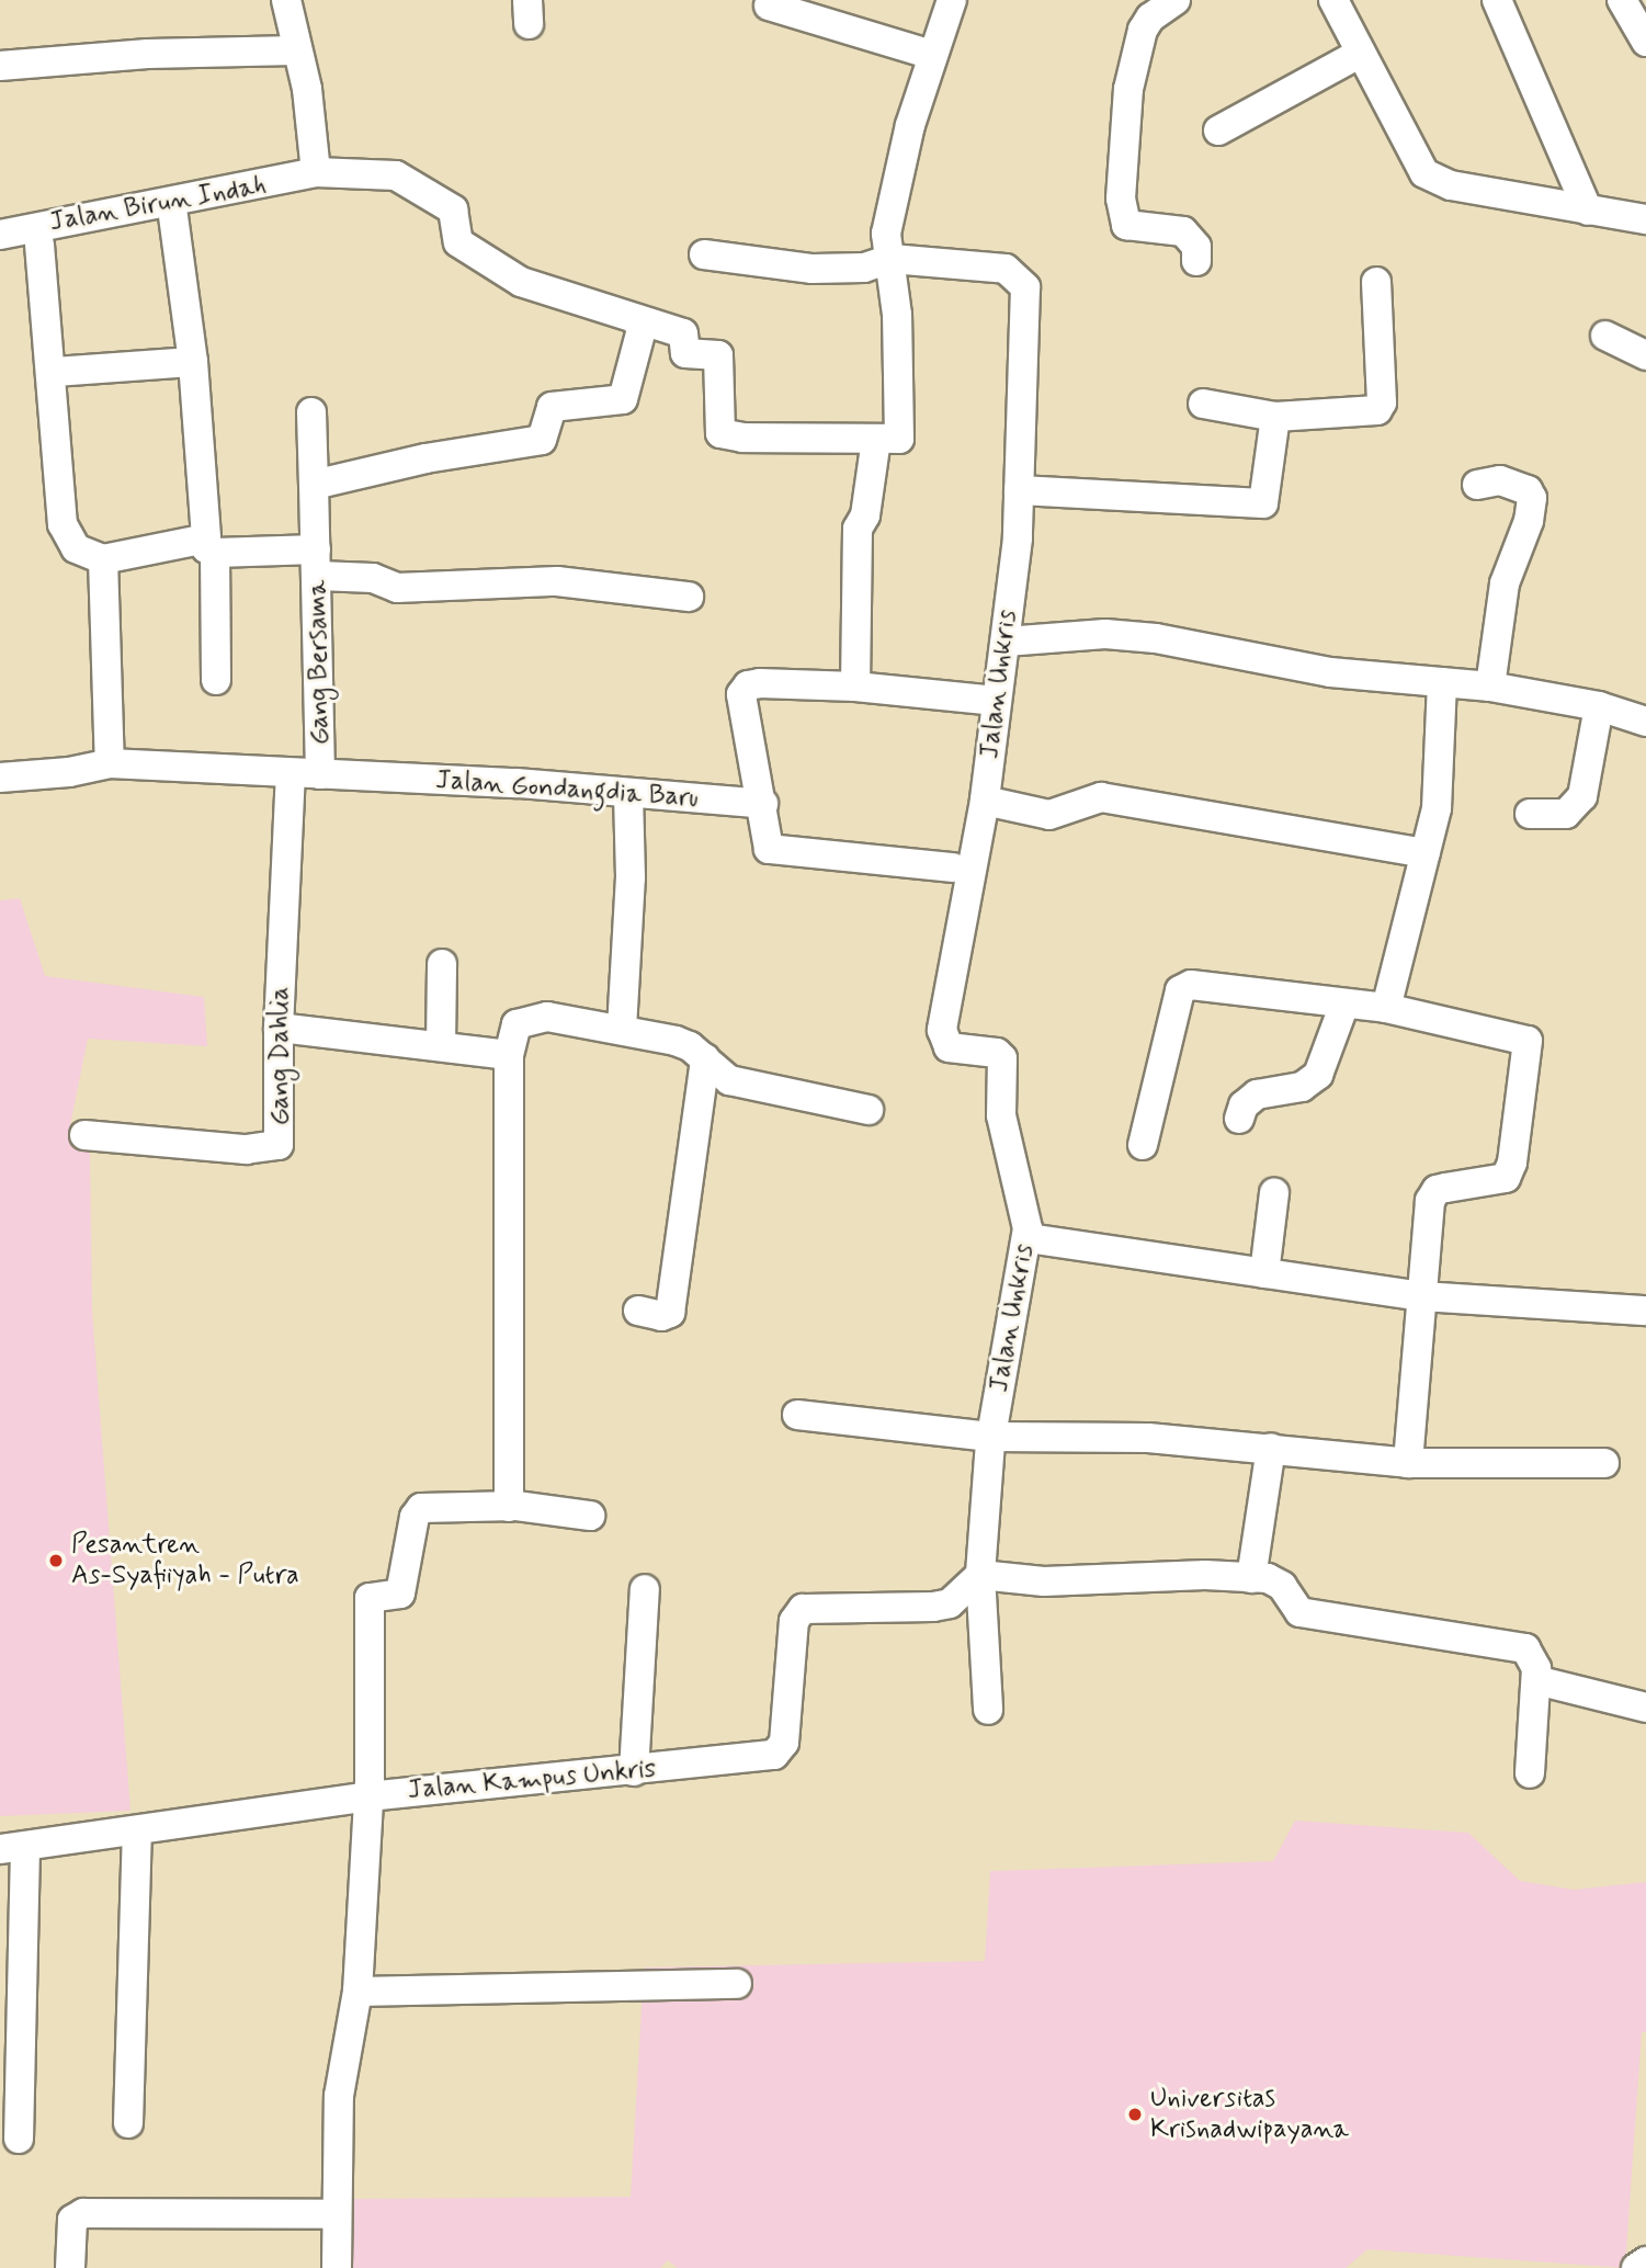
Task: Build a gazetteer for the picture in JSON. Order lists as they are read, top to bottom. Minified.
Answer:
{"streets":{"street":["Jalan Birun Indah","Gang Bersama","Jalan Unkris","Jalan Gondangdia Baru","Gang Dahlia","Jalan Kampus Unkris"]},"crossings":[["Gang Bersama","Jalan Gondangdia Baru"],["Jalan Unkris","Jalan Kampus Unkris"],["Jalan Gondangdia Baru","Gang Dahlia"]],"places":["Pesantren As-Syafiiyah - Putra","Universitas Krisnadwipayana"]}
